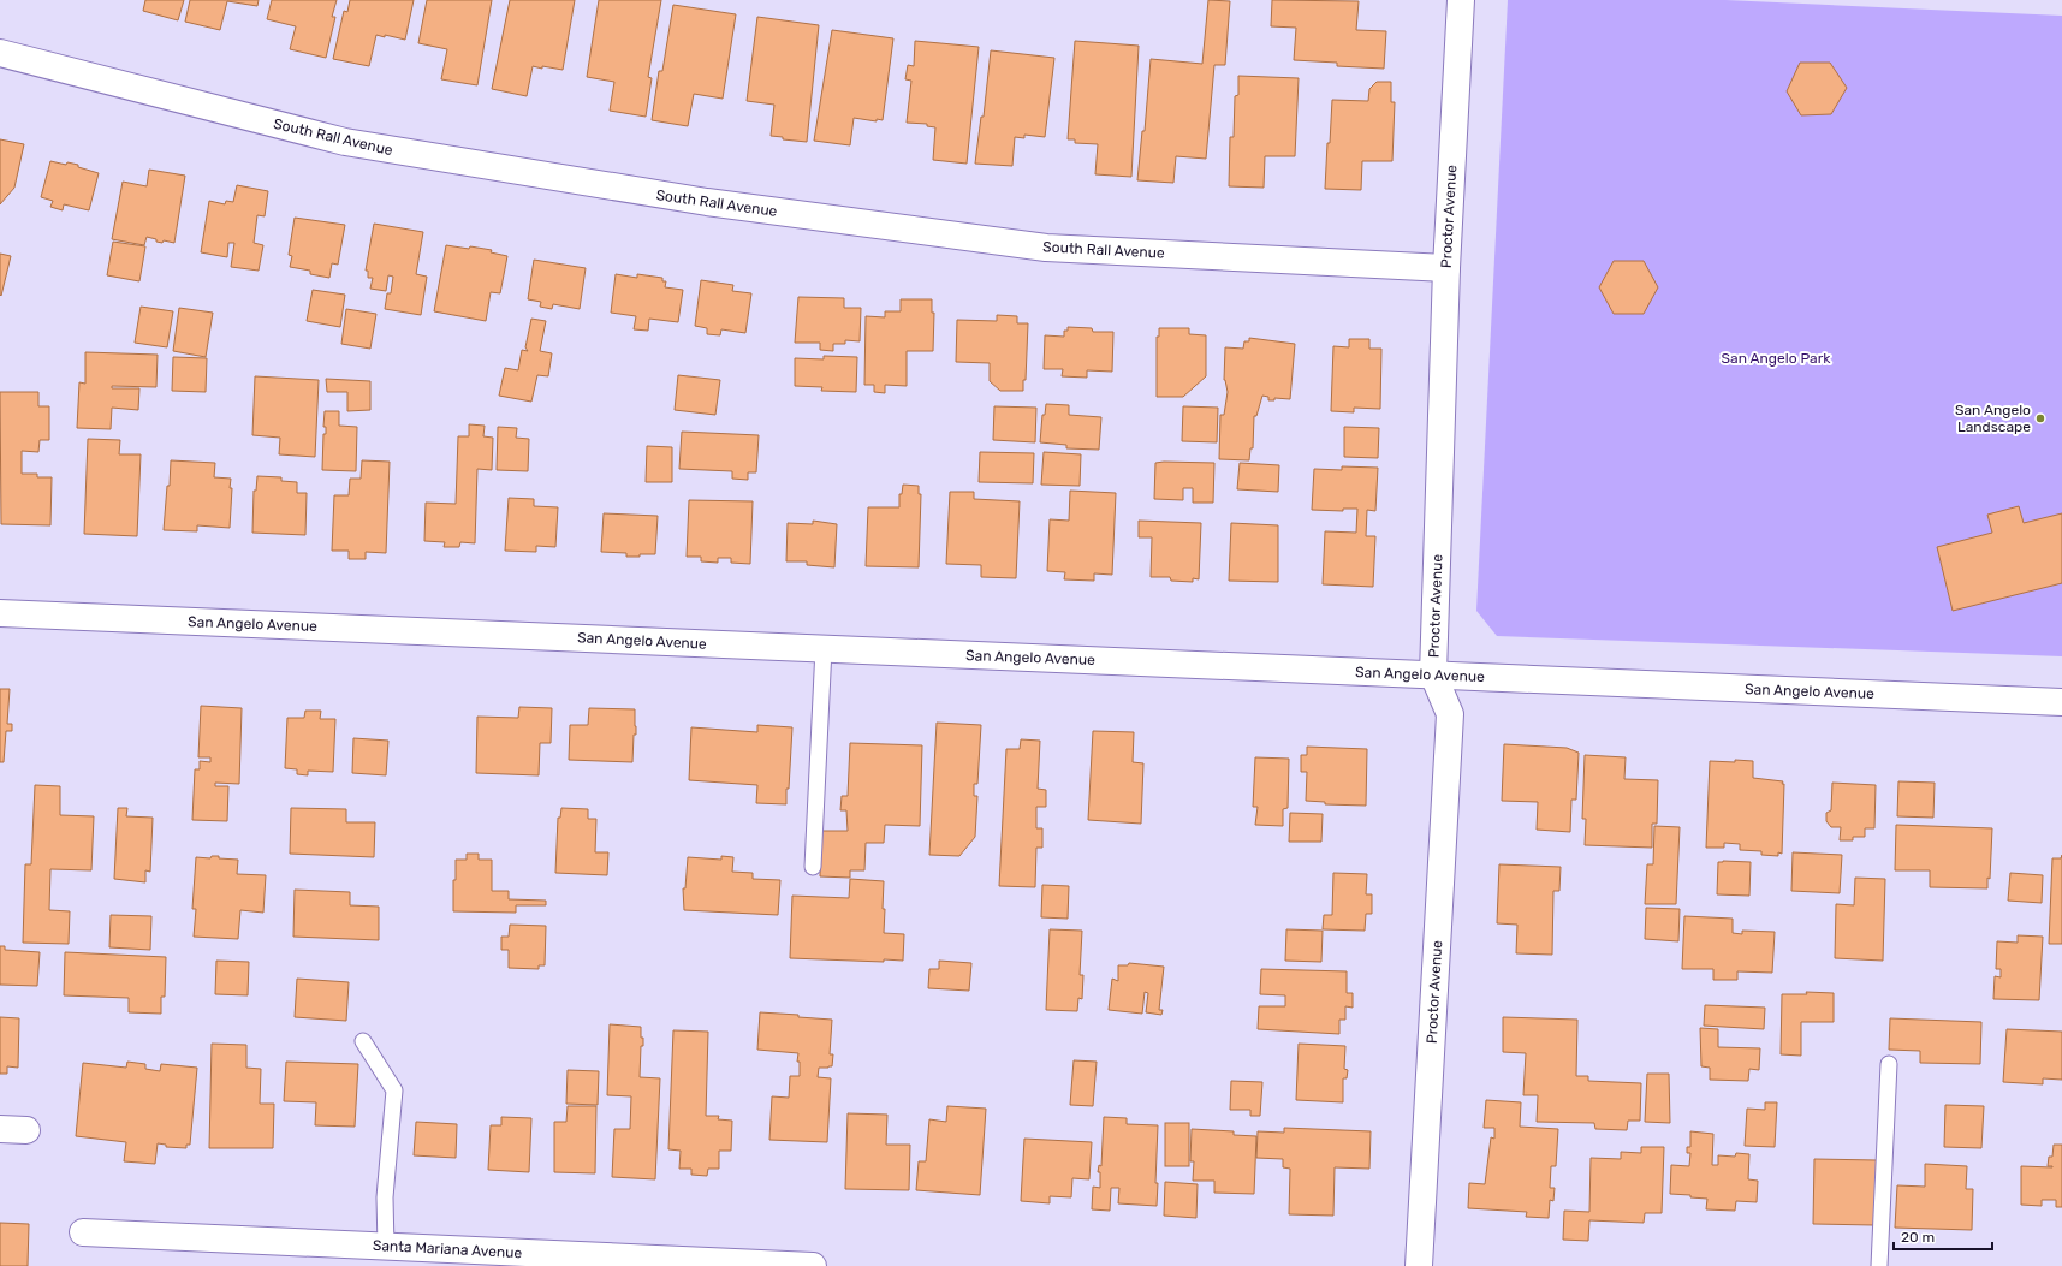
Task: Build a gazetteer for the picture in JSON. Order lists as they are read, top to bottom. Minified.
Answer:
{"streets":{"street":["South Rall Avenue","Proctor Avenue","San Angelo Avenue","Santa Mariana Avenue"]},"crossings":[["South Rall Avenue","Proctor Avenue"],["Proctor Avenue","San Angelo Avenue"]],"parks":["San Angelo Park"],"places":["San Angelo Landscape"],"scale_bar":"20 m"}
